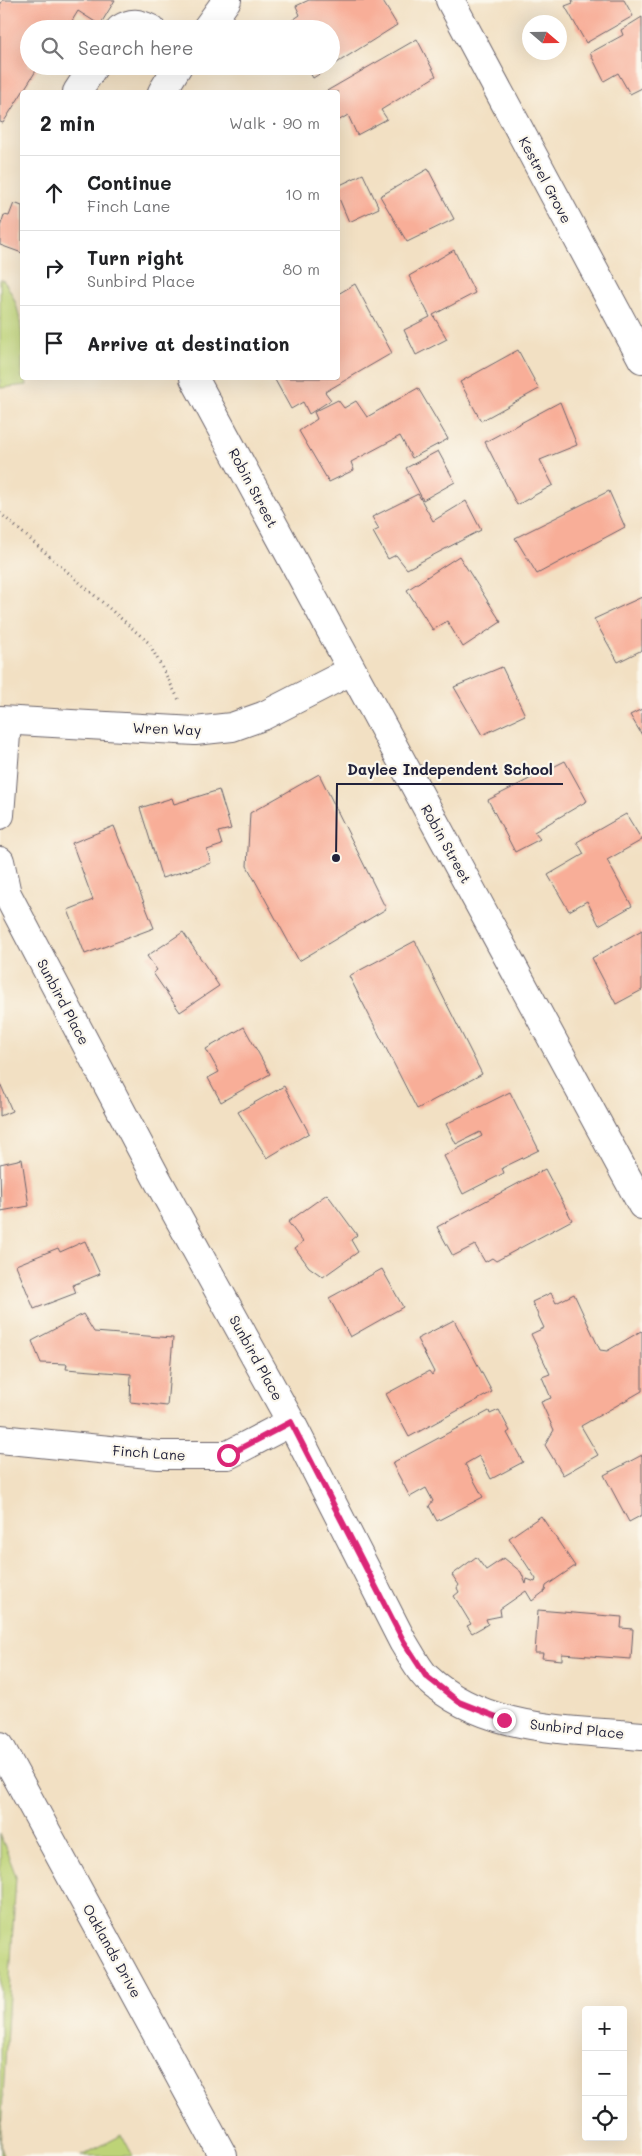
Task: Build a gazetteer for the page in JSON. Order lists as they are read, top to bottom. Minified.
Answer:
{"streets":{"street":["Kestrel Grove","Robin Street","Wren Way","Sunbird Place","Finch Lane","Oaklands Drive"]},"crossings":[["Robin Street","Wren Way"],["Sunbird Place","Finch Lane"]],"places":["Daylee Independent School"],"north":"right","page":{"search":"Search here","heading":["2 min","Walk · 90 m"],"list":[["Continue","Finch Lane","10 m"],["Turn right","Sunbird Place","80 m"],"Arrive at destination"],"map_buttons":["+","−"]}}
